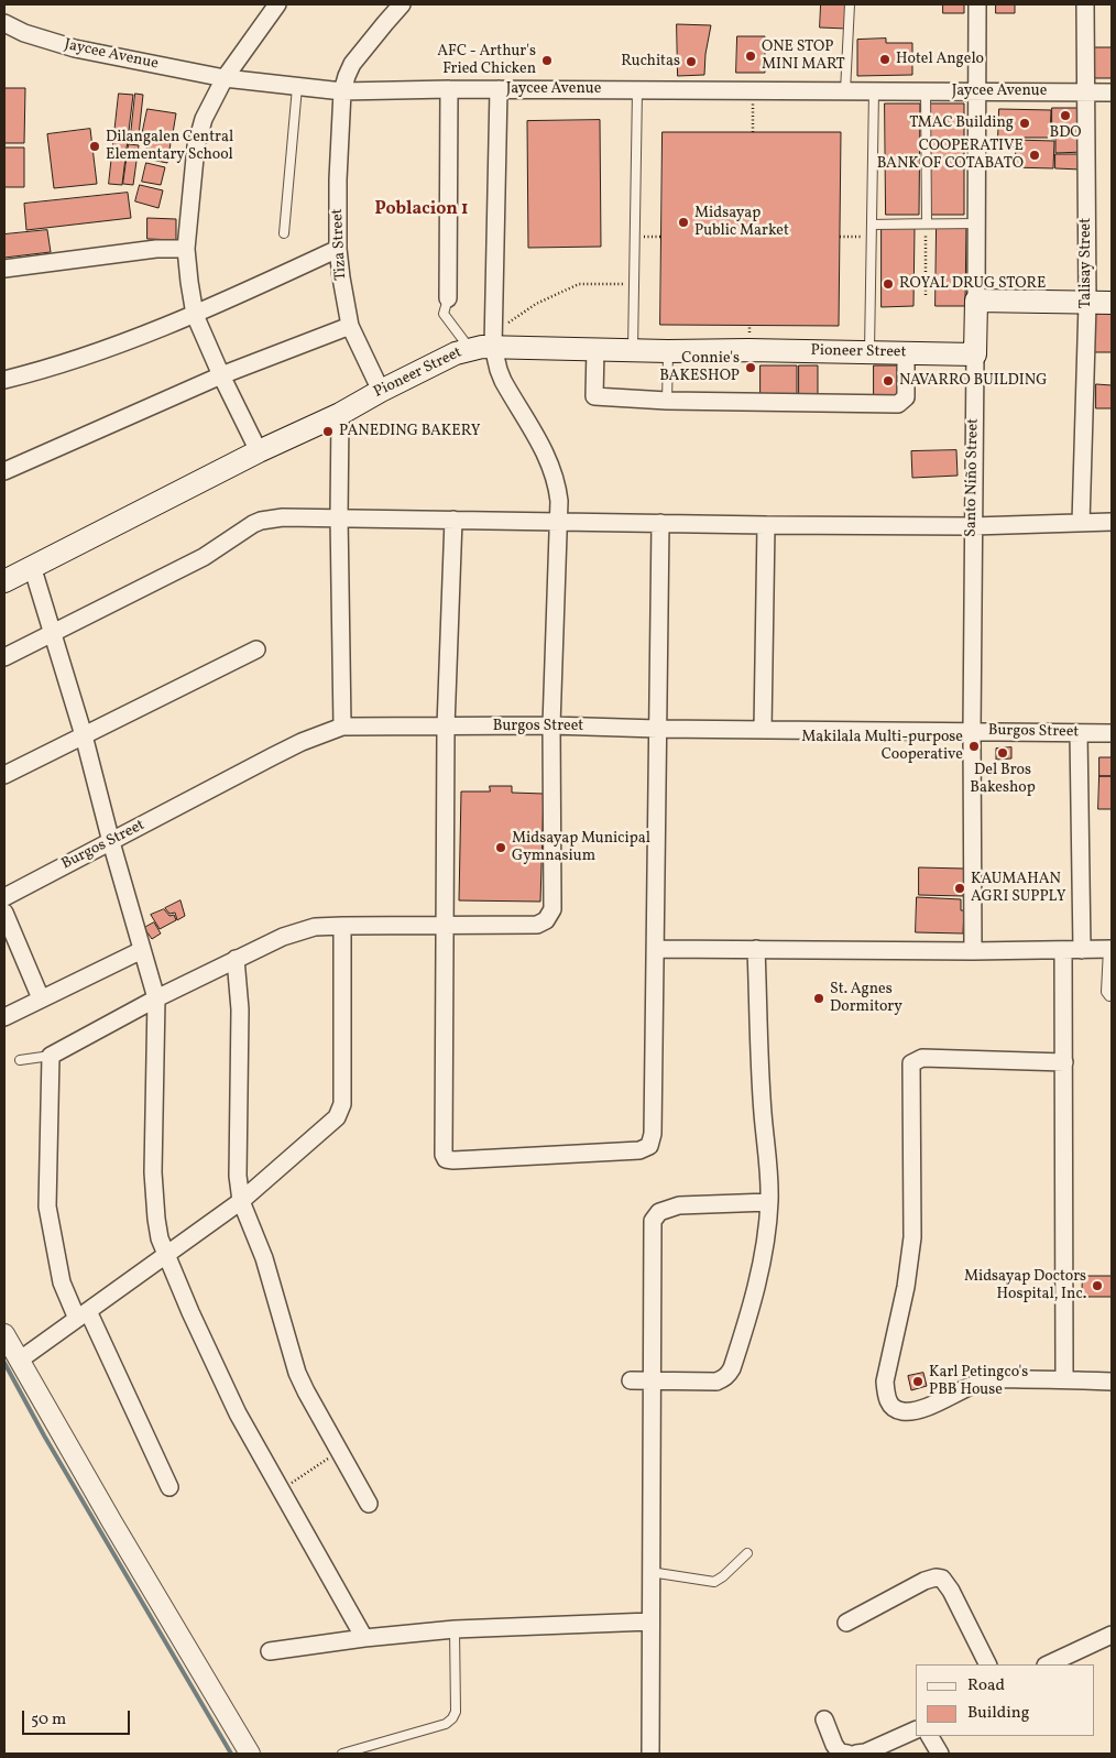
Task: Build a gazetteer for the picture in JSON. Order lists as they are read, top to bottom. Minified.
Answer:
{"streets":{"main road":["Pioneer Street","Santo Niño Street"],"street":["Jaycee Avenue","Tiza Street","Talisay Street","Burgos Street"]},"crossings":[["Jaycee Avenue","Tiza Street"],["Jaycee Avenue","Talisay Street"],["Jaycee Avenue","Santo Niño Street"],["Tiza Street","Pioneer Street"],["Pioneer Street","Santo Niño Street"],["Santo Niño Street","Burgos Street"]],"districts":["Poblacion 1"],"places":["ONE STOP MINI MART","Hotel Angelo","AFC - Arthur's Fried Chicken","Ruchitas","BDO","TMAC Building","Dilangalen Central Elementary School","COOPERATIVE BANK OF COTABATO","Midsayap Public Market","ROYAL DRUG STORE","Connie's BAKESHOP","NAVARRO BUILDING","PANEDING BAKERY","Makilala Multi-purpose Cooperative","Del Bros Bakeshop","Midsayap Municipal Gymnasium","KAUMAHAN AGRI SUPPLY","St. Agnes Dormitory","Midsayap Doctors Hospital, Inc.","Karl Petingco's PBB House"],"legend":["Road","Building"],"scale_bar":"50 m"}
